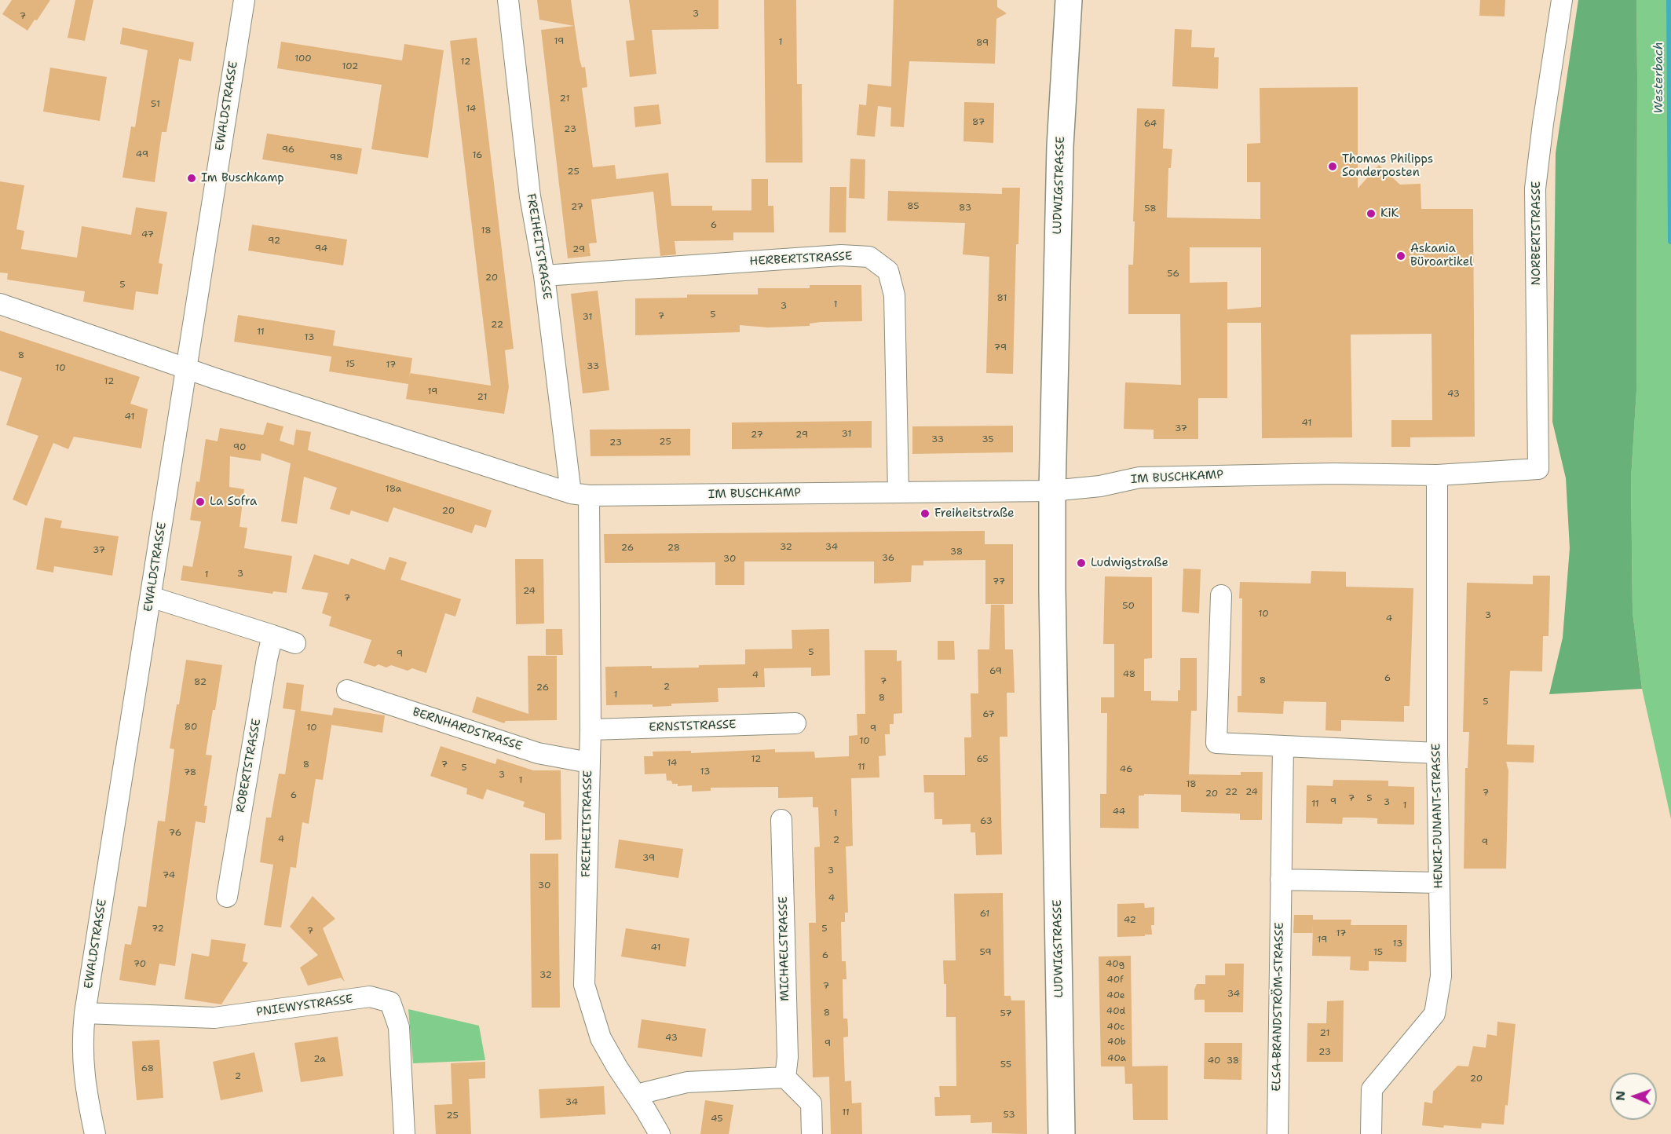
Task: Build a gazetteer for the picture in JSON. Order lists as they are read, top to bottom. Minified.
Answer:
{"streets":{"main road":["LUDWIGSTRASSE"],"street":["EWALDSTRASSE","NORBERTSTRASSE","FREIHEITSTRASSE","HERBERTSTRASSE","IM BUSCHKAMP","ERNSTSTRASSE","BERNHARDSTRASSE","ROBERTSTRASSE","HENRI-DUNANT-STRASSE","MICHAELSTRASSE","PNIEWYSTRASSE","ELSA-BRANDSTRÖM-STRASSE"]},"crossings":[["EWALDSTRASSE","IM BUSCHKAMP"],["EWALDSTRASSE","PNIEWYSTRASSE"],["LUDWIGSTRASSE","IM BUSCHKAMP"],["NORBERTSTRASSE","IM BUSCHKAMP"],["FREIHEITSTRASSE","HERBERTSTRASSE"],["FREIHEITSTRASSE","IM BUSCHKAMP"],["FREIHEITSTRASSE","ERNSTSTRASSE"],["FREIHEITSTRASSE","BERNHARDSTRASSE"],["HERBERTSTRASSE","IM BUSCHKAMP"],["IM BUSCHKAMP","HENRI-DUNANT-STRASSE"]],"water":["Westerbach"],"places":["Thomas Philipps Sonderposten","Im Buschkamp","KiK","Askania Büroartikel","La Sofra","Freiheitstraße","Ludwigstraße"],"house_numbers":["3","7","19","1","89","100","12","102","21","51","14","87","64","23","96","49","16","98","25","85","27","83","58","6","18","47","92","94","29","56","20","5","81","1","3","5","7","31","22","11","13","79","8","15","17","33","10","12","19","43","21","41","41","37","31","27","29","33","35","25","23","90","18a","20","32","34","26","28","37","38","36","30","3","1","77","24","7","50","10","3","4","5","9","69","48","4","6","8","7","82","2","26","1","8","5","67","80","10","9","10","12","65","14","8","7","11","5","46","13","78","3","1","18","22","24","7","20","6","7","5","9","3","11","1","44","1","63","76","4","2","9","39","3","74","30","4","61","42","72","5","7","17","19","13","41","59","15","6","70","40g","32","40f","7","34","40e","40d","8","57","40c","21","43","40b","9","23","40a","2a","40","38","55","68","2","20","34","11","53","25","45"],"north":"left"}
